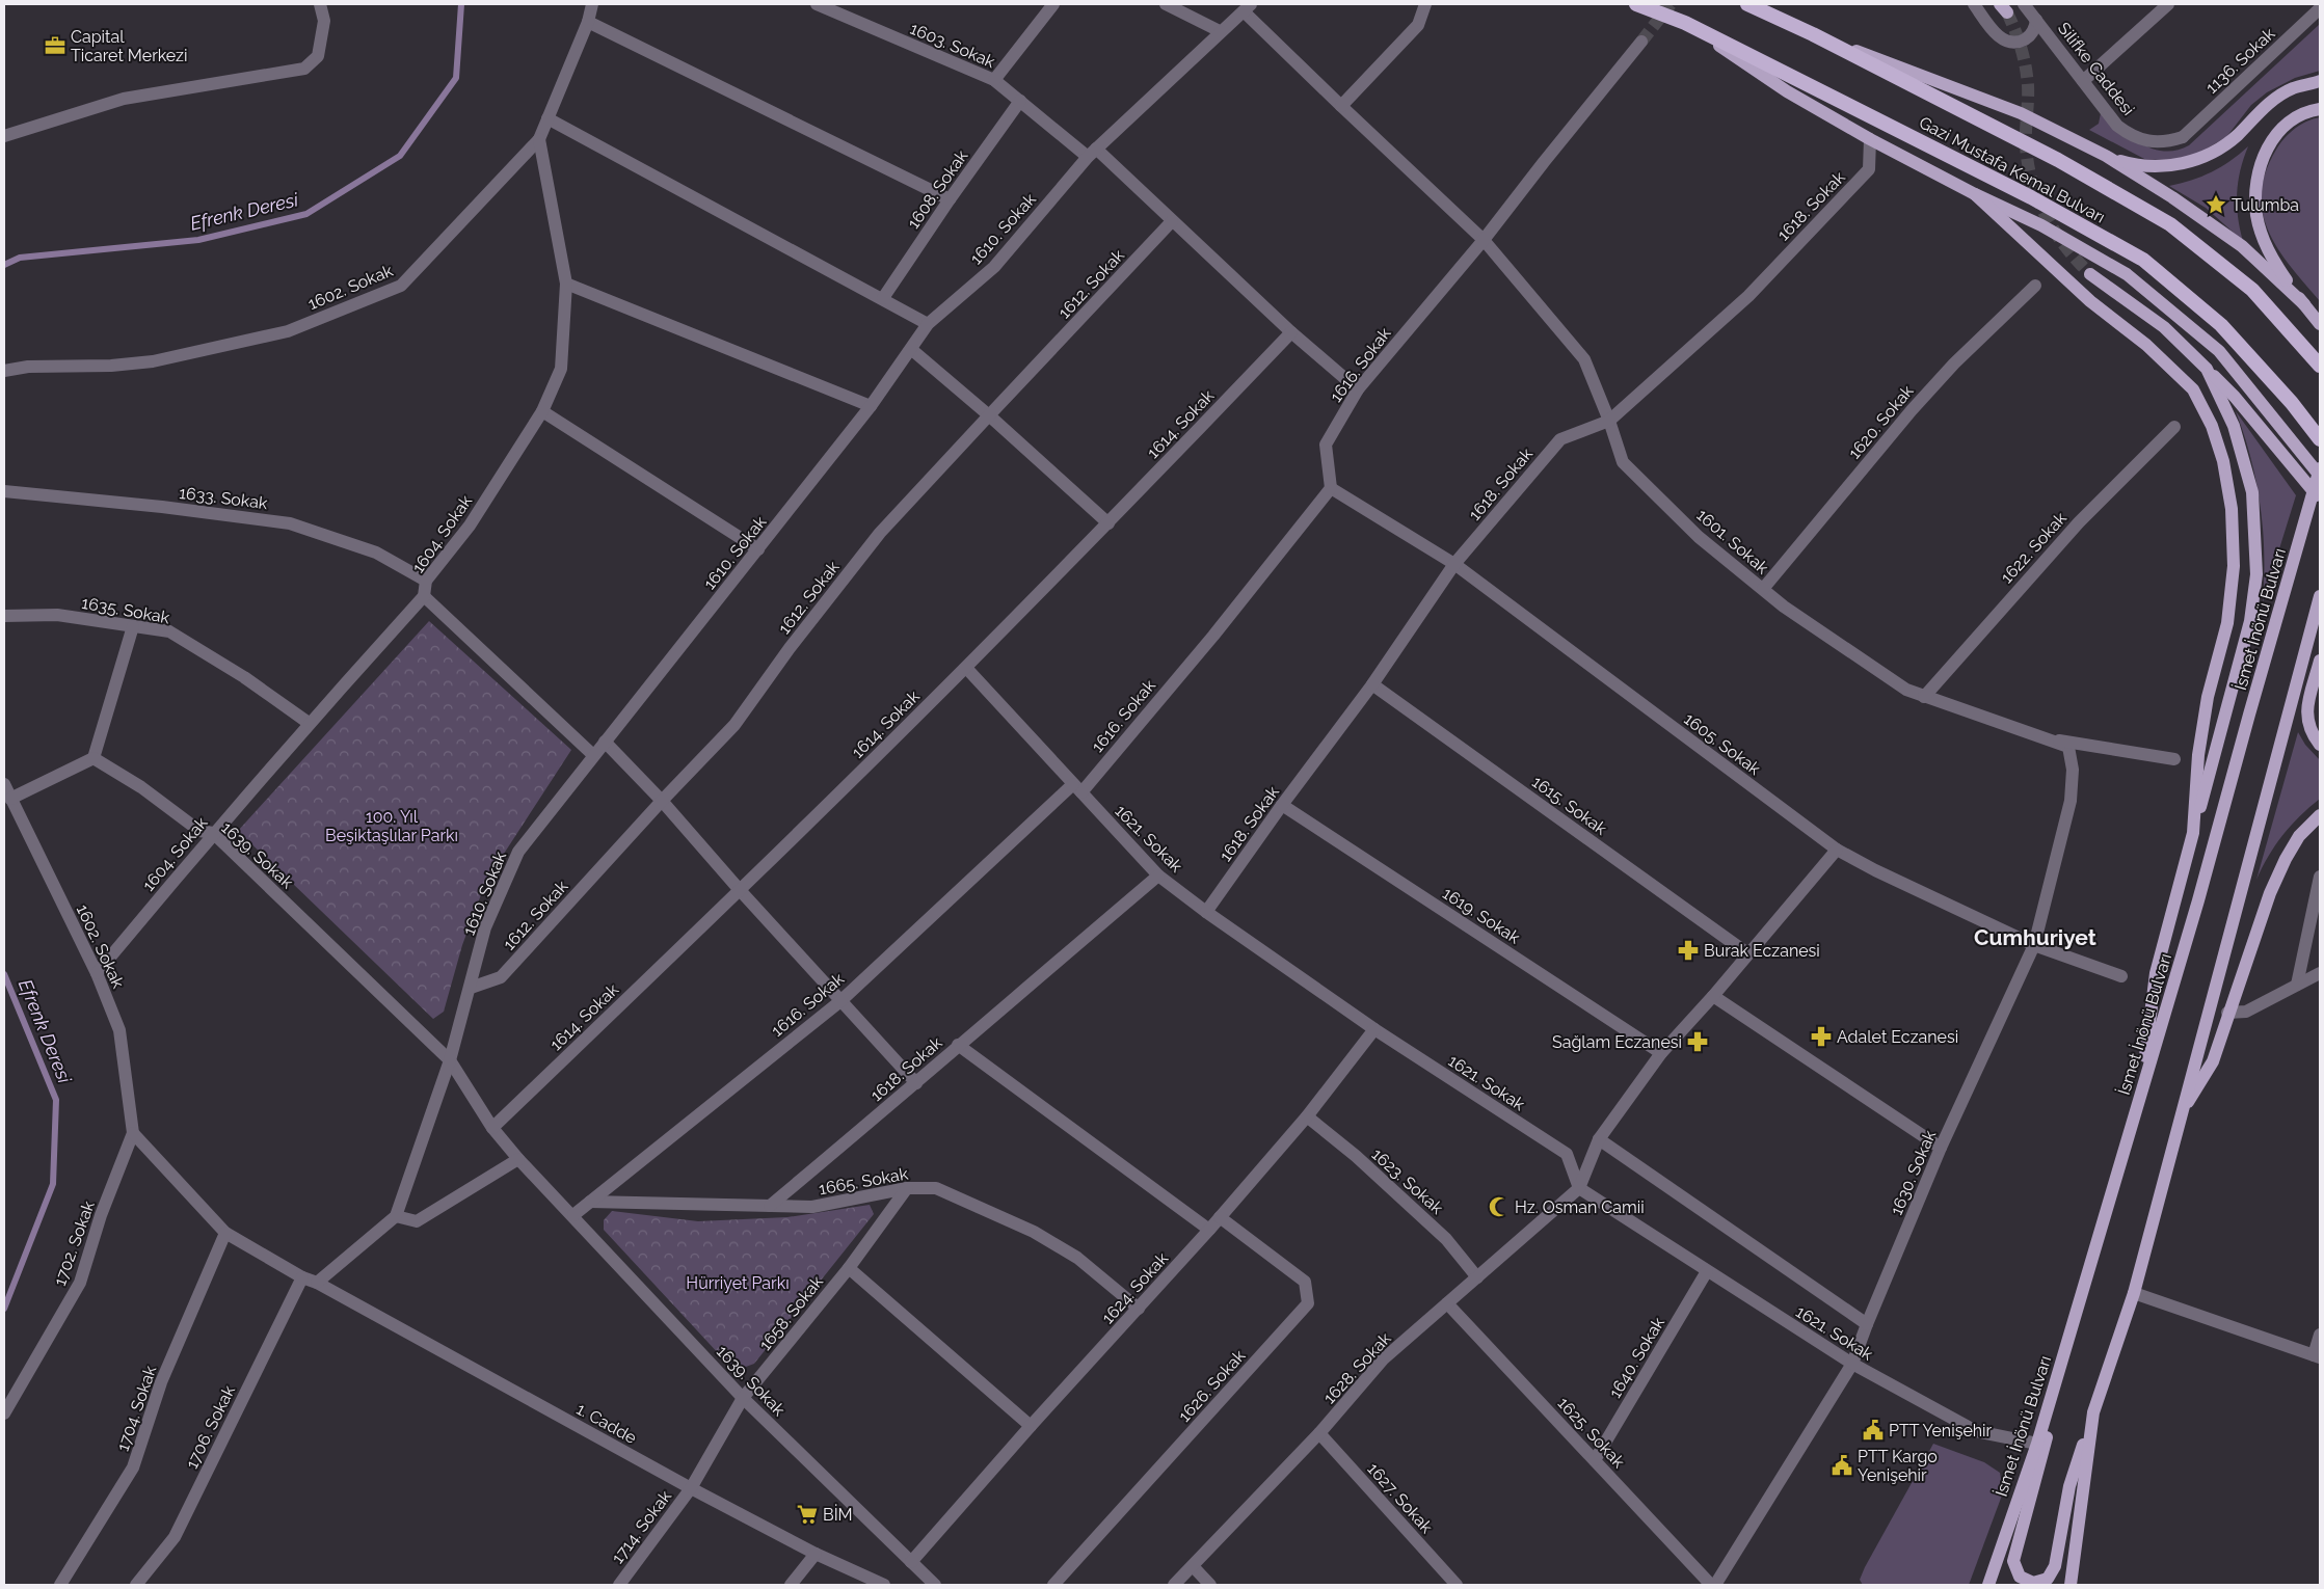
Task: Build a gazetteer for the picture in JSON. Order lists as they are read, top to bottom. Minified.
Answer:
{"streets":{"highway":["Gazi Mustafa Kemal Bulvarı"],"main road":["İsmet İnönü Bulvarı"],"street":["1603. Sokak","1136. Sokak","Silifke Caddesi","1608. Sokak","1618. Sokak","1610. Sokak","1612. Sokak","1602. Sokak","1616. Sokak","1620. Sokak","1614. Sokak","1633. Sokak","1604. Sokak","1601. Sokak","1622. Sokak","1635. Sokak","1605. Sokak","1615. Sokak","1621. Sokak","1639. Sokak","1619. Sokak","1630. Sokak","1665. Sokak","1623. Sokak","1702. Sokak","1624. Sokak","1658. Sokak","1640. Sokak","1628. Sokak","1626. Sokak","1704. Sokak","1. Cadde","1706. Sokak","1625. Sokak","1627. Sokak","1714. Sokak"]},"crossings":[["1603. Sokak","1608. Sokak"],["1603. Sokak","1610. Sokak"],["1603. Sokak","1612. Sokak"],["1603. Sokak","1616. Sokak"],["1603. Sokak","1614. Sokak"],["1136. Sokak","Silifke Caddesi"],["1618. Sokak","1601. Sokak"],["1618. Sokak","1605. Sokak"],["1618. Sokak","1615. Sokak"],["1618. Sokak","1621. Sokak"],["1618. Sokak","1619. Sokak"],["1618. Sokak","1665. Sokak"],["1610. Sokak","1612. Sokak"],["1610. Sokak","1601. Sokak"],["1610. Sokak","1639. Sokak"],["1602. Sokak","1604. Sokak"],["1602. Sokak","1702. Sokak"],["1602. Sokak","1. Cadde"],["1616. Sokak","1601. Sokak"],["1616. Sokak","1605. Sokak"],["1616. Sokak","1621. Sokak"],["1616. Sokak","1639. Sokak"],["1616. Sokak","1665. Sokak"],["1620. Sokak","1601. Sokak"],["1614. Sokak","1621. Sokak"],["1614. Sokak","1639. Sokak"],["1633. Sokak","1604. Sokak"],["1604. Sokak","1635. Sokak"],["1604. Sokak","1639. Sokak"],["1601. Sokak","1622. Sokak"],["1601. Sokak","1630. Sokak"],["İsmet İnönü Bulvarı","1621. Sokak"],["1605. Sokak","1630. Sokak"],["1621. Sokak","1630. Sokak"],["1621. Sokak","1624. Sokak"],["1621. Sokak","1640. Sokak"],["1621. Sokak","1628. Sokak"],["1639. Sokak","1624. Sokak"],["1639. Sokak","1658. Sokak"],["1630. Sokak","1625. Sokak"],["1665. Sokak","1624. Sokak"],["1665. Sokak","1658. Sokak"],["1623. Sokak","1624. Sokak"],["1623. Sokak","1628. Sokak"],["1702. Sokak","1. Cadde"],["1624. Sokak","1626. Sokak"],["1658. Sokak","1. Cadde"],["1658. Sokak","1714. Sokak"],["1640. Sokak","1625. Sokak"],["1628. Sokak","1625. Sokak"],["1628. Sokak","1627. Sokak"],["1704. Sokak","1. Cadde"],["1. Cadde","1706. Sokak"],["1. Cadde","1714. Sokak"]],"districts":["Cumhuriyet"],"water":["Efrenk Deresi"],"parks":["100. Yıl Beşiktaşlılar Parkı","Hürriyet Parkı"],"places":{"office":["Capital Ticaret Merkezi"],"place":["Tulumba"],"pharmacy":["Burak Eczanesi","Adalet Eczanesi","Sağlam Eczanesi"],"mosque":["Hz. Osman Camii"],"public building":["PTT Yenişehir","PTT Kargo Yenişehir"],"supermarket":["BİM"]}}
